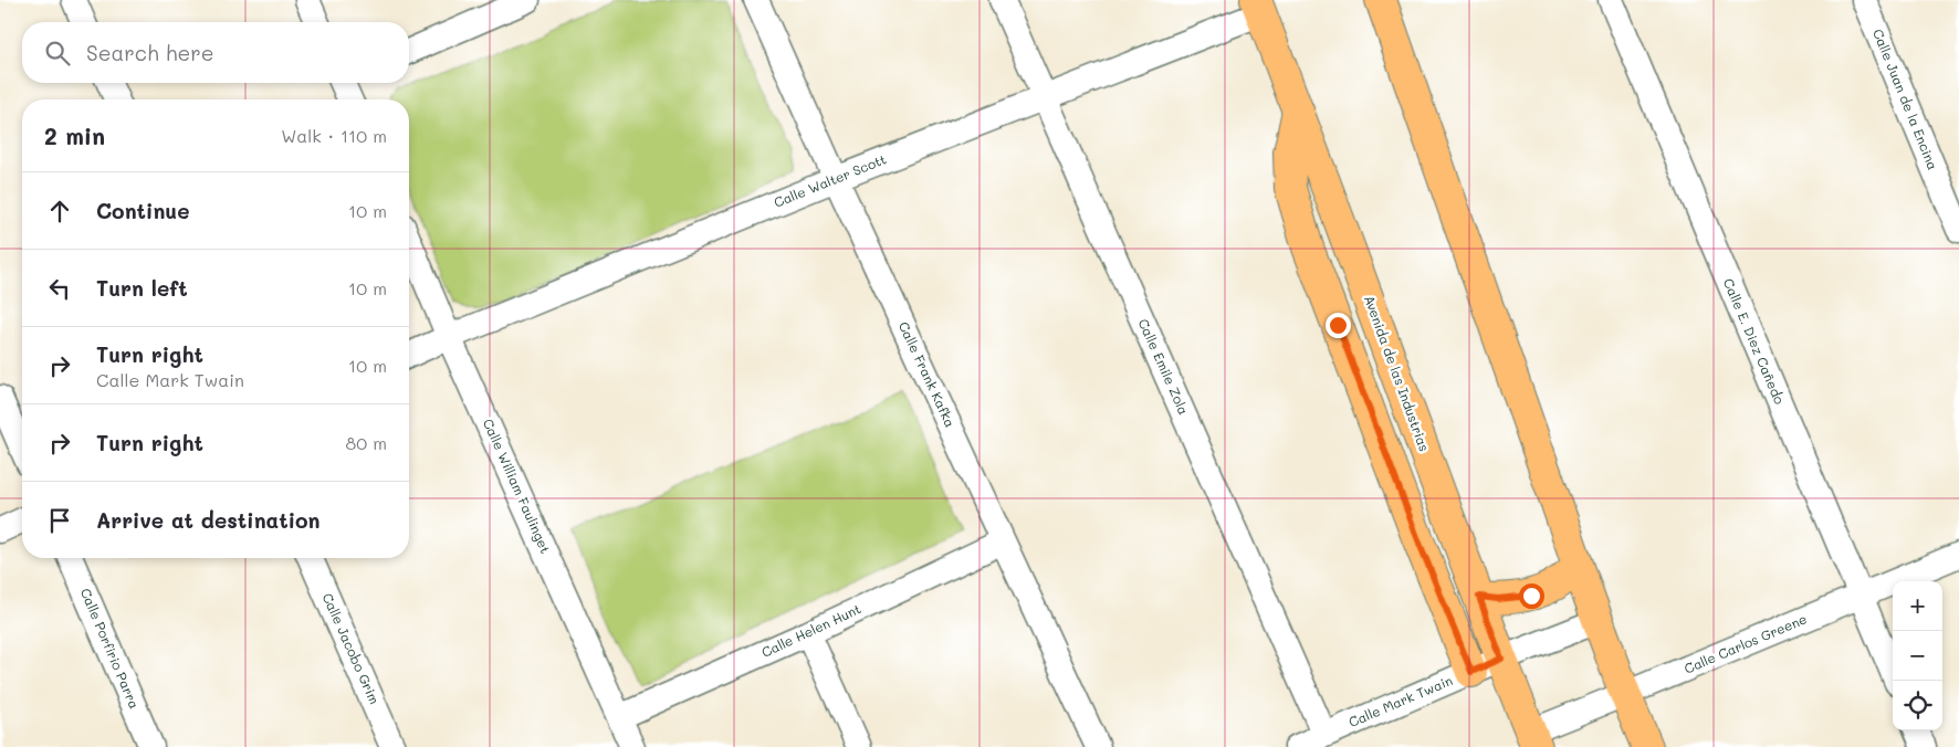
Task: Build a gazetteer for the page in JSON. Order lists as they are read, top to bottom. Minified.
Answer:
{"streets":{"main road":["Avenida de las Industrias"],"street":["Calle Juan de la Encina","Calle Walter Scott","Calle E. Diez Cañedo","Calle Emile Zola","Calle Frank Kafka","Calle William Faulinget","Calle Helen Hunt","Calle Carlos Greene","Calle Porfirio Parra","Calle Jacobo Grim","Calle Mark Twain"]},"crossings":[["Calle Walter Scott","Calle Emile Zola"],["Calle Walter Scott","Avenida de las Industrias"],["Calle Walter Scott","Calle Frank Kafka"],["Calle Walter Scott","Calle William Faulinget"],["Calle E. Diez Cañedo","Calle Carlos Greene"],["Calle Emile Zola","Calle Mark Twain"],["Avenida de las Industrias","Calle Carlos Greene"],["Avenida de las Industrias","Calle Mark Twain"],["Calle Frank Kafka","Calle Helen Hunt"],["Calle William Faulinget","Calle Helen Hunt"]],"page":{"search":"Search here","heading":["2 min","Walk · 110 m"],"list":[["Continue","10 m"],["Turn left","10 m"],["Turn right","Calle Mark Twain","10 m"],["Turn right","80 m"],"Arrive at destination"],"map_buttons":["+","−"]}}
